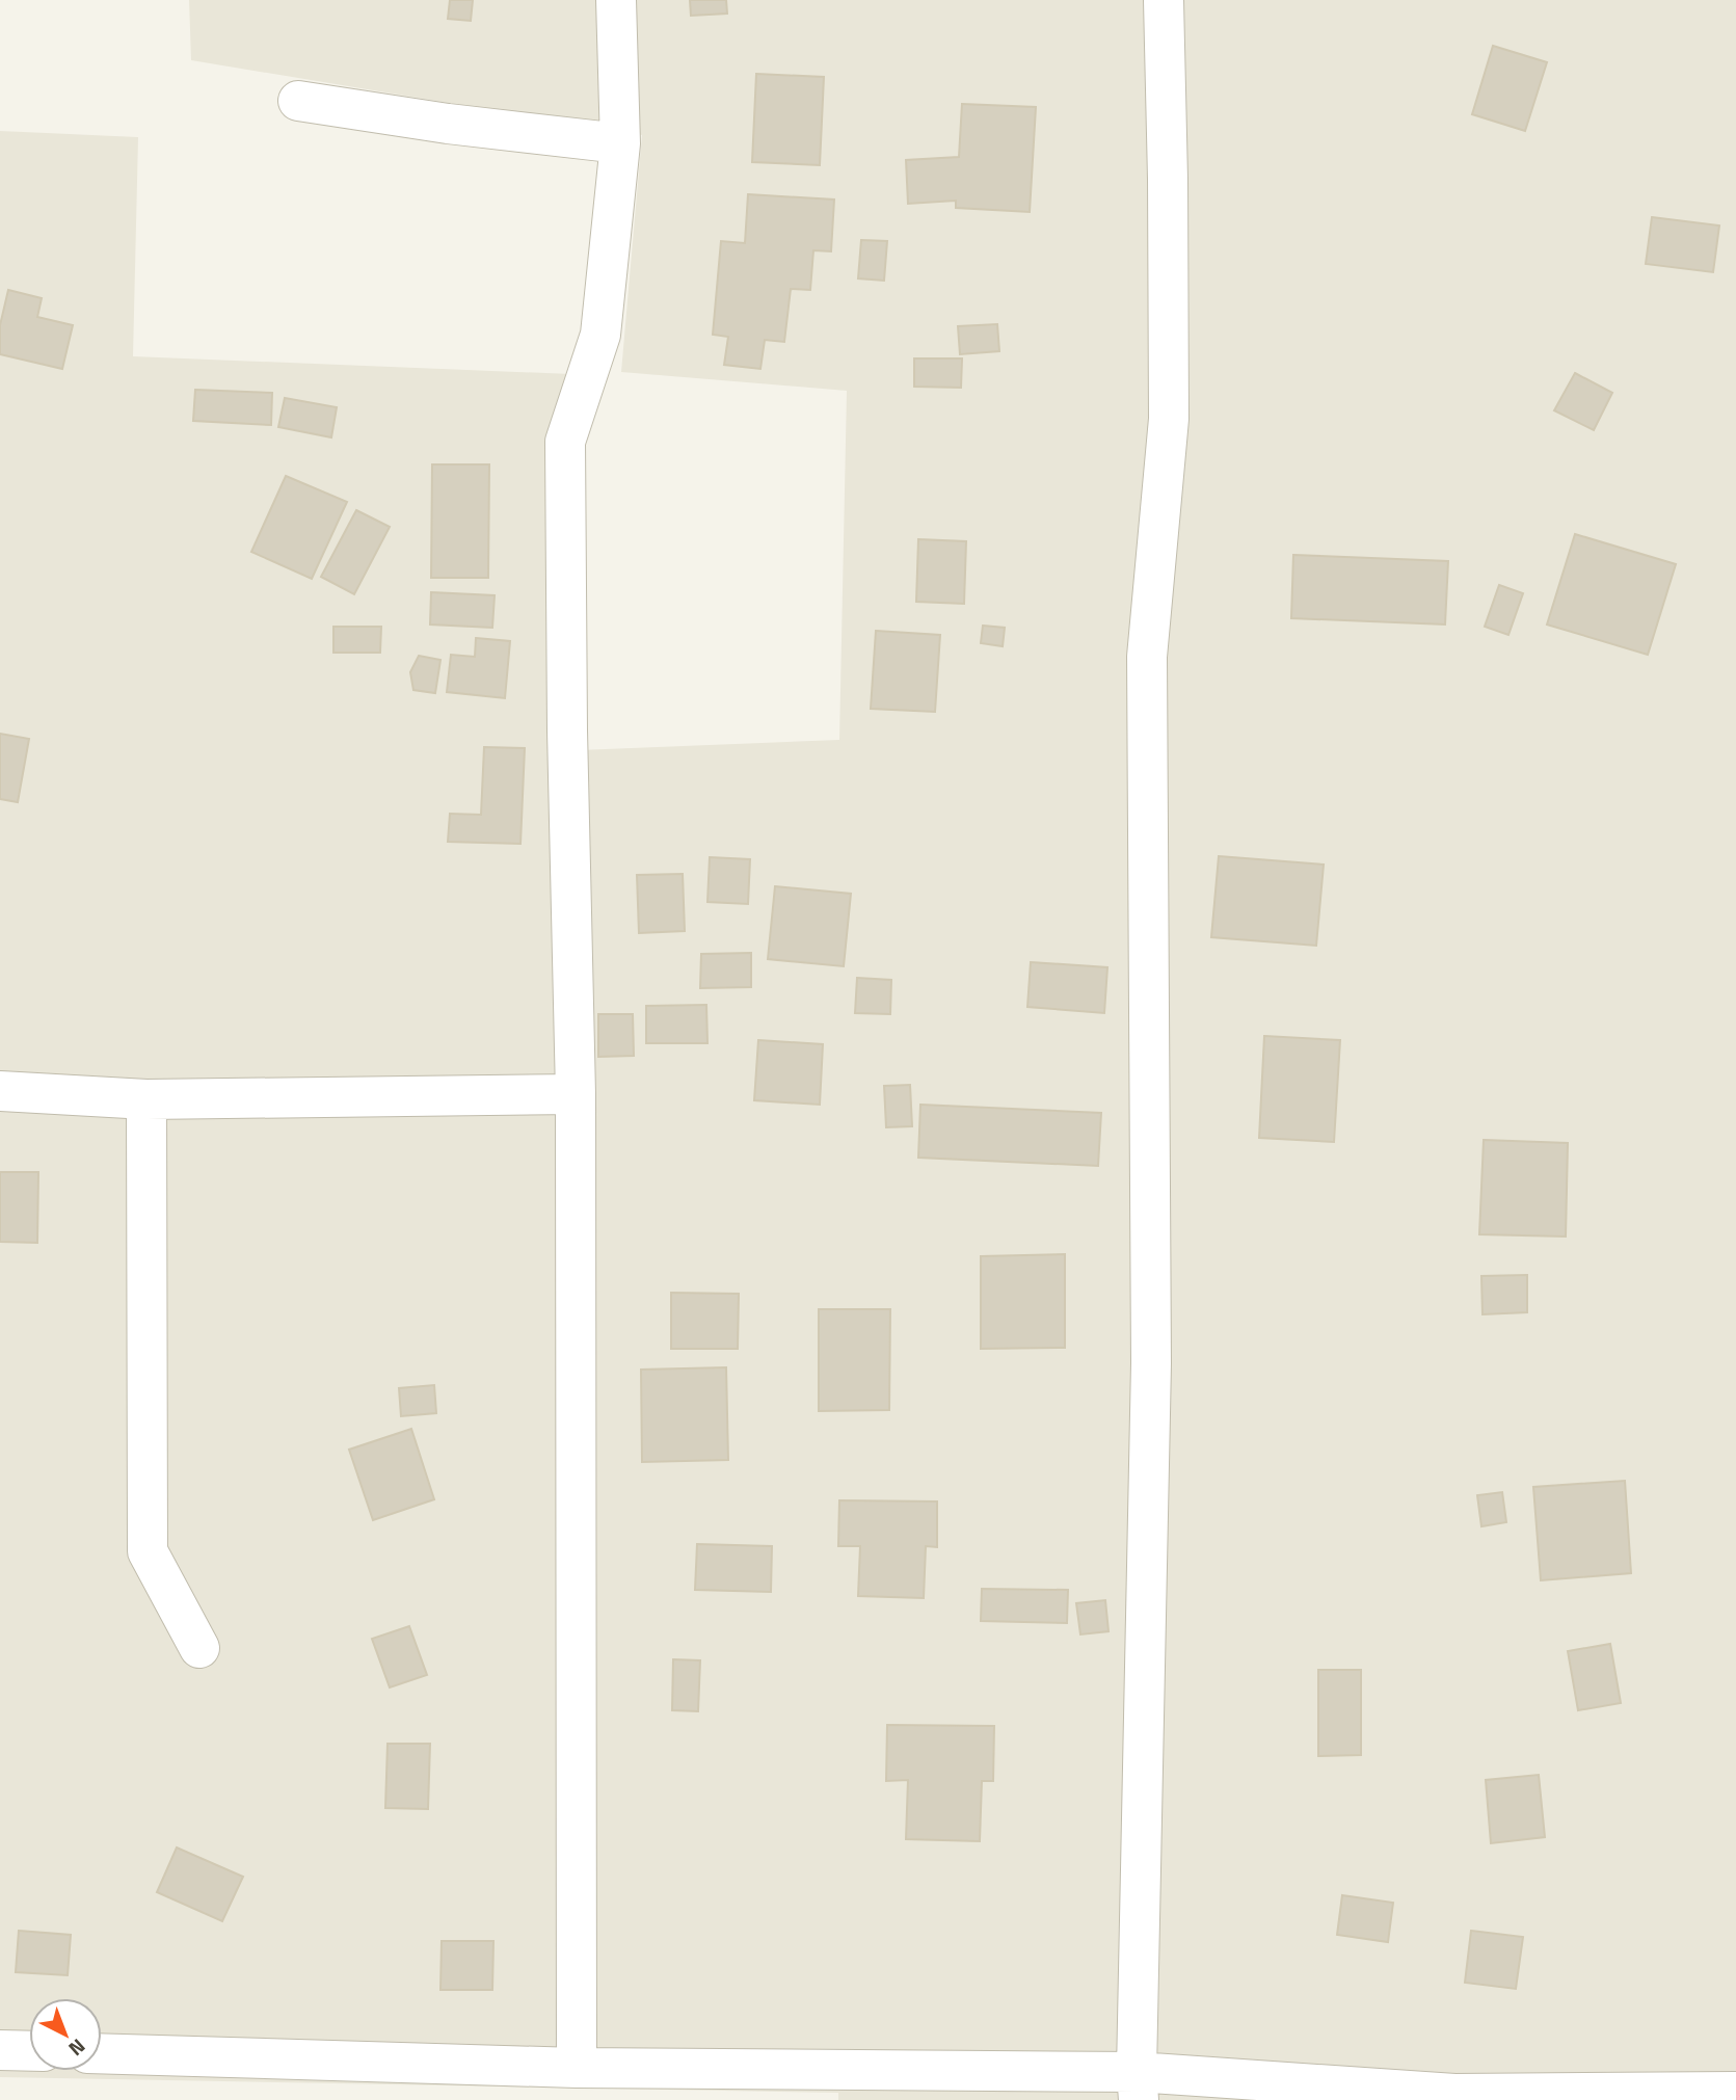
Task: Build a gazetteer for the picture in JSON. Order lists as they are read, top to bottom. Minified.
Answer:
{"north":"bottom right"}
